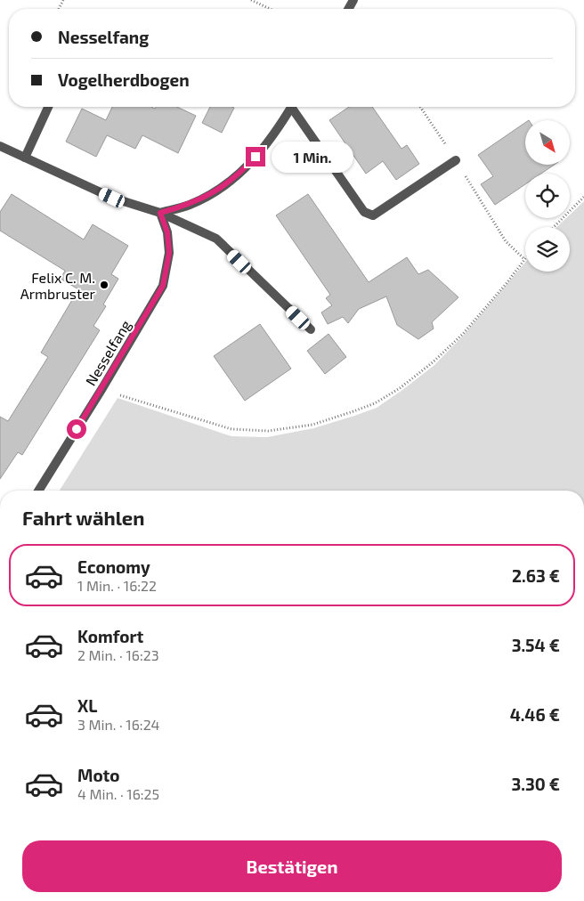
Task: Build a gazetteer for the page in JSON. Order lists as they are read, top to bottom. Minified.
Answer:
{"streets":{"street":["Nesselfang"]},"places":["Felix C. M. Armbruster"],"north":"bottom right","page":{"banner":["Nesselfang","Vogelherdbogen"],"bubble":"1 Min.","heading":"Fahrt wählen","list":[{"name":"Economy","note":"1 Min. · 16:22","value":"2.63 €"},{"name":"Komfort","note":"2 Min. · 16:23","value":"3.54 €"},{"name":"XL","note":"3 Min. · 16:24","value":"4.46 €"},{"name":"Moto","note":"4 Min. · 16:25","value":"3.30 €"}],"buttons":"Bestätigen"}}
